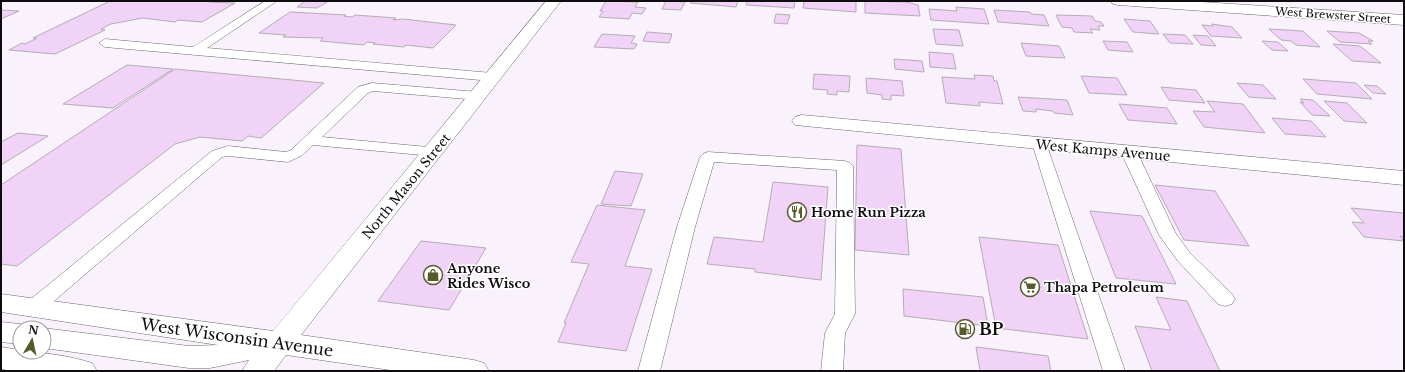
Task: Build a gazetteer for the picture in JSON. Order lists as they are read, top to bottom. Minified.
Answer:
{"streets":{"main road":["West Brewster Street","West Kamps Avenue","North Mason Street","West Wisconsin Avenue"]},"crossings":[["North Mason Street","West Wisconsin Avenue"]],"places":{"restaurant":["Home Run Pizza"],"shop":["Anyone Rides Wisco"],"supermarket":["Thapa Petroleum"],"fuel station":["BP"]},"north":"top"}
